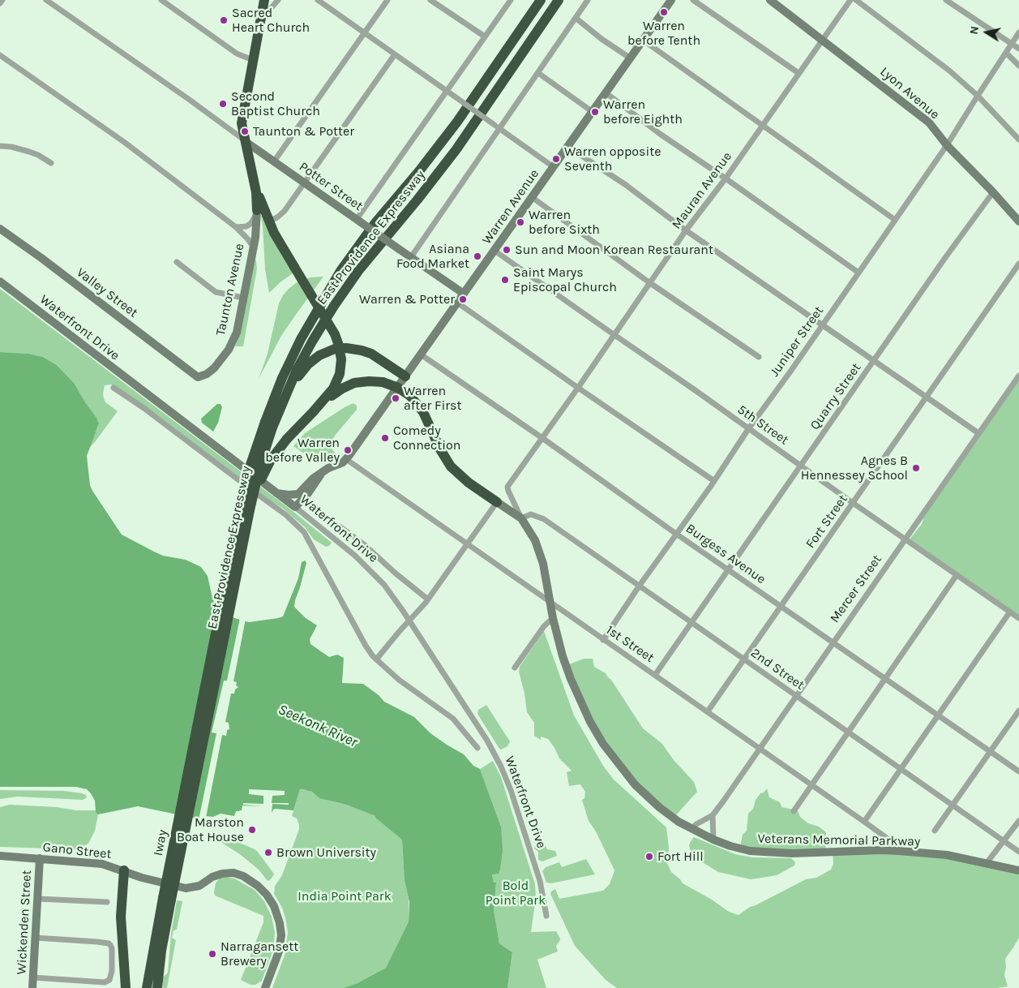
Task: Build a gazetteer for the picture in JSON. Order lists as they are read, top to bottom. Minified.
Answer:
{"streets":{"highway":["East Providence Expressway","Taunton Avenue","Iway"],"main road":["Lyon Avenue","Potter Street","Warren Avenue","Valley Street","Waterfront Drive","Veterans Memorial Parkway","Gano Street","Wickenden Street"],"street":["Mauran Avenue","Juniper Street","Quarry Street","5th Street","Fort Street","Burgess Avenue","Mercer Street","1st Street","2nd Street"]},"crossings":[["Lyon Avenue","Mauran Avenue"],["Lyon Avenue","Juniper Street"],["Lyon Avenue","Quarry Street"],["Potter Street","Warren Avenue"],["Potter Street","Taunton Avenue"],["Mauran Avenue","5th Street"],["Mauran Avenue","Burgess Avenue"],["Mauran Avenue","2nd Street"],["Mauran Avenue","Veterans Memorial Parkway"],["Warren Avenue","5th Street"],["Warren Avenue","Burgess Avenue"],["Warren Avenue","1st Street"],["East Providence Expressway","Iway"],["Taunton Avenue","Valley Street"],["Juniper Street","5th Street"],["Juniper Street","Burgess Avenue"],["Juniper Street","1st Street"],["Juniper Street","2nd Street"],["Quarry Street","5th Street"],["Quarry Street","Burgess Avenue"],["Quarry Street","1st Street"],["Quarry Street","2nd Street"],["5th Street","Fort Street"],["5th Street","Mercer Street"],["Fort Street","Burgess Avenue"],["Fort Street","1st Street"],["Fort Street","2nd Street"],["Burgess Avenue","Mercer Street"],["Mercer Street","1st Street"],["Mercer Street","2nd Street"],["Mercer Street","Veterans Memorial Parkway"],["1st Street","Veterans Memorial Parkway"],["2nd Street","Veterans Memorial Parkway"],["Gano Street","Wickenden Street"]],"water":["Seekonk River"],"parks":["Bold Point Park","India Point Park"],"places":["Warren before Tenth","Sacred Heart Church","Second Baptist Church","Warren before Eighth","Taunton & Potter","Warren opposite Seventh","Warren before Sixth","Sun and Moon Korean Restaurant","Asiana Food Market","Saint Marys Episcopal Church","Warren & Potter","Warren after First","Comedy Connection","Warren before Valley","Agnes B Hennessey School","Marston Boat House","Brown University","Fort Hill","Narragansett Brewery"],"north":"left"}
